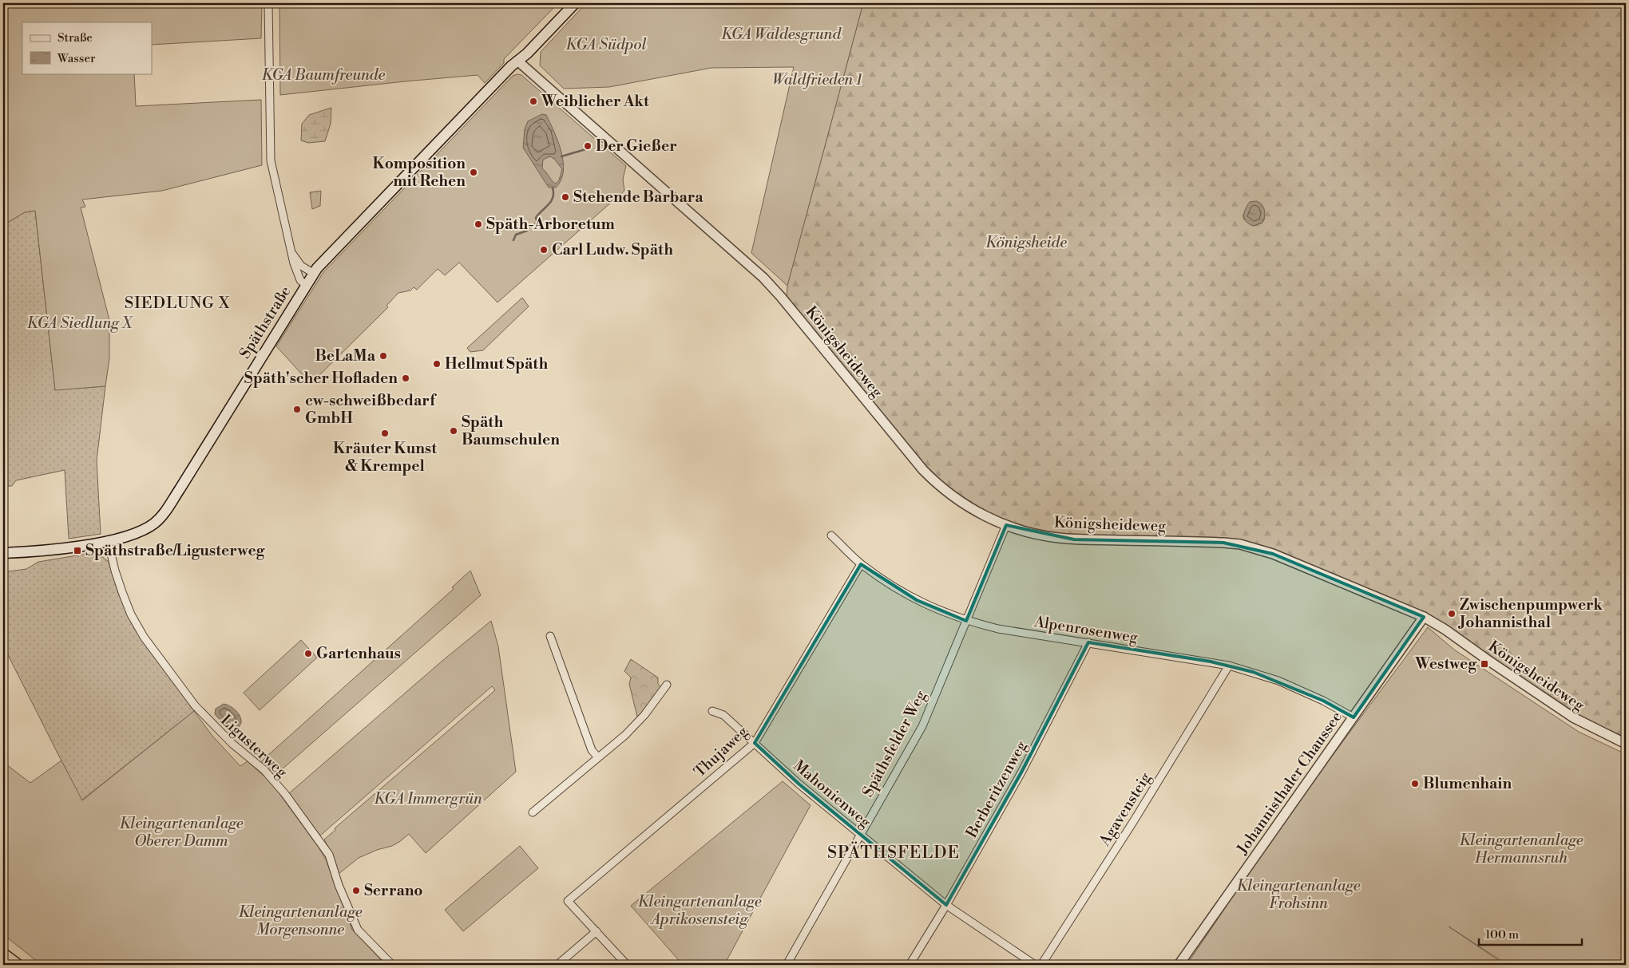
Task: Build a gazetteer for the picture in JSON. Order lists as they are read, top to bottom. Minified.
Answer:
{"streets":{"main road":["Späthstraße"],"street":["Königsheideweg","Alpenrosenweg","Späthsfelder Weg","Ligusterweg","Thujaweg","Johannisthaler Chaussee","Berberitzenweg","Mahonienweg","Agavensteig"]},"crossings":[["Späthstraße","Königsheideweg"],["Späthstraße","Ligusterweg"],["Königsheideweg","Späthsfelder Weg"],["Königsheideweg","Johannisthaler Chaussee"],["Alpenrosenweg","Späthsfelder Weg"],["Alpenrosenweg","Thujaweg"],["Alpenrosenweg","Johannisthaler Chaussee"],["Alpenrosenweg","Berberitzenweg"],["Alpenrosenweg","Agavensteig"],["Späthsfelder Weg","Mahonienweg"],["Thujaweg","Mahonienweg"],["Berberitzenweg","Mahonienweg"]],"districts":["SIEDLUNG X","SPÄTHSFELDE"],"parks":["KGA Waldesgrund","KGA Südpol","KGA Baumfreunde","Waldfrieden 1","Königsheide","KGA Siedlung X","KGA Immergrün","Kleingartenanlage Oberer Damm","Kleingartenanlage Hermannsruh","Kleingartenanlage Frohsinn","Kleingartenanlage Aprikosensteig","Kleingartenanlage Morgensonne"],"places":{"other":["Weiblicher Akt","Der Gießer","Komposition mit Rehen","Stehende Barbara","Späth-Arboretum","Carl Ludw. Späth","BeLaMa","Hellmut Späth","Späth'scher Hofladen","cw-schweißbedarf GmbH","Späth Baumschulen","Kräuter Kunst & Krempel","Zwischenpumpwerk Johannisthal","Gartenhaus","Blumenhain","Serrano"],"transit":["Späthstraße/Ligusterweg","Westweg"]},"legend":["Straße","Wasser"],"scale_bar":"100 m"}
